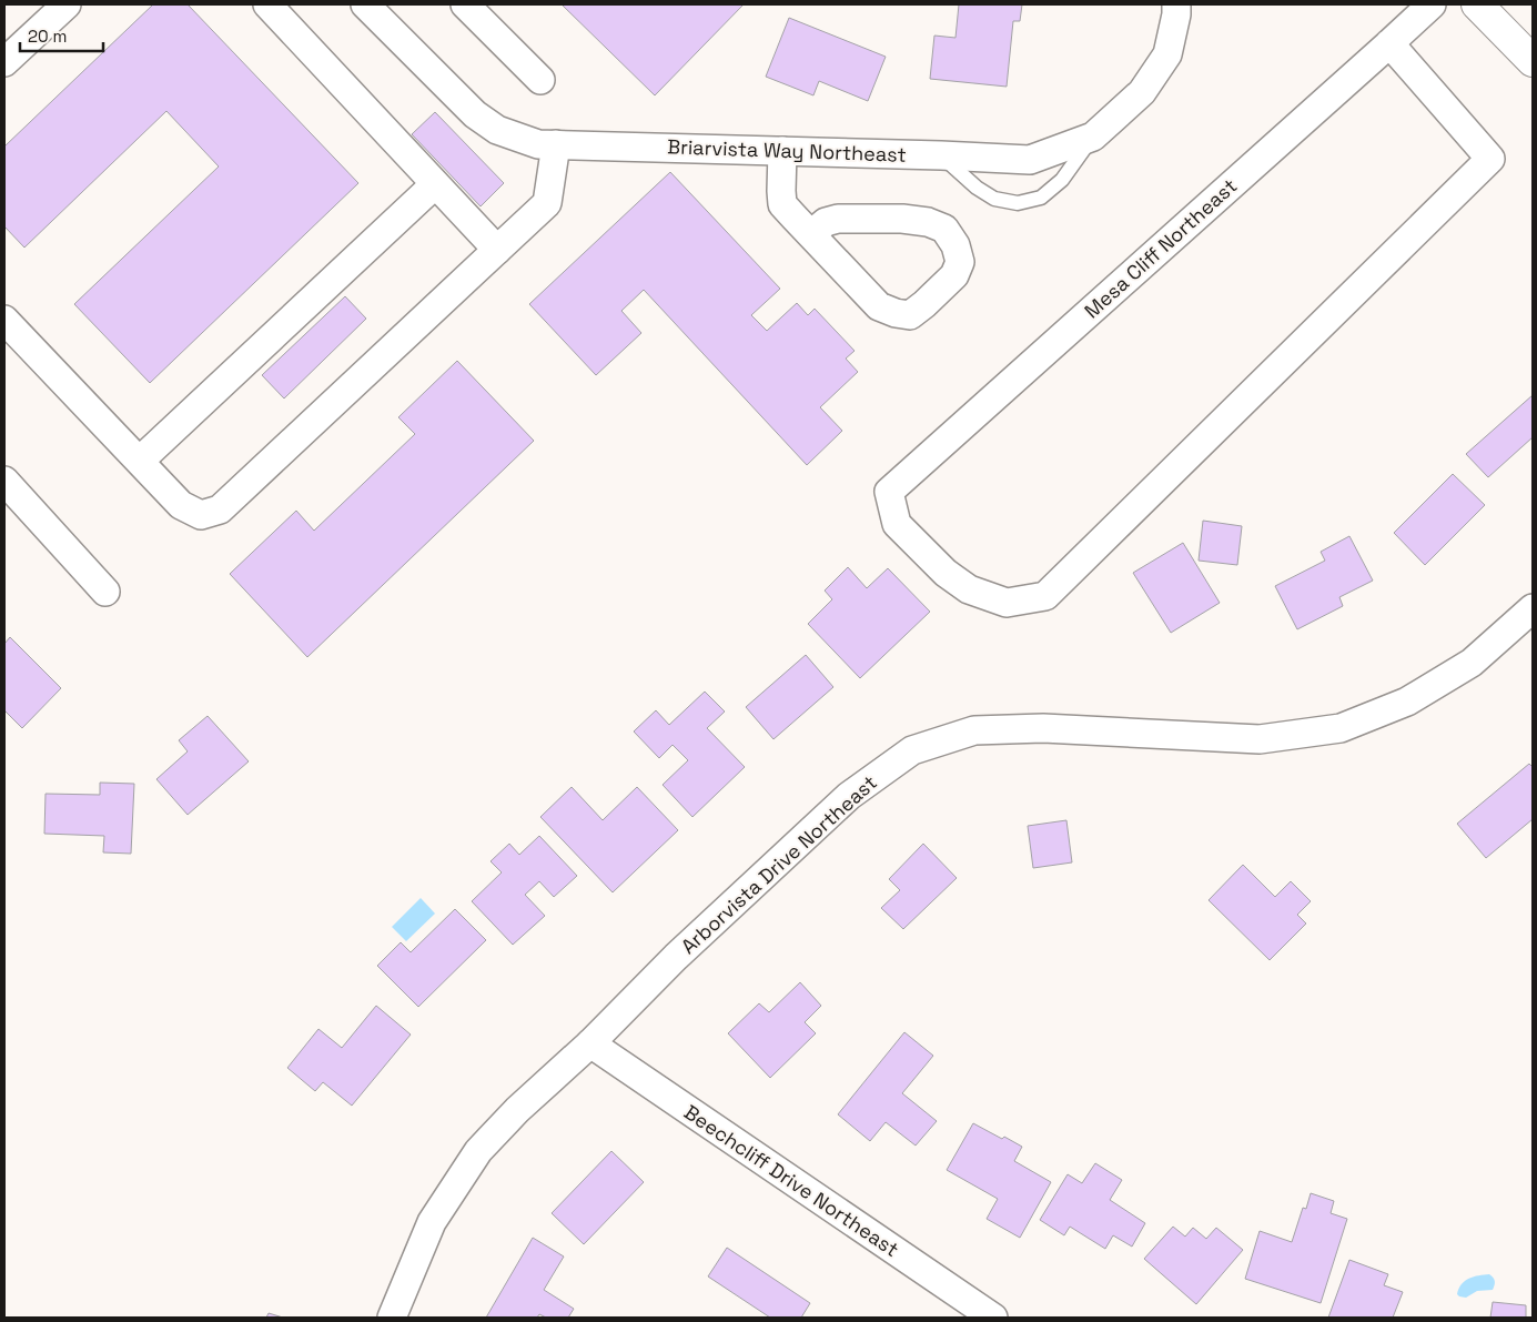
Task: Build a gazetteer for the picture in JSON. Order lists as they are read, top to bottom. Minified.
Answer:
{"streets":{"street":["Briarvista Way Northeast","Mesa Cliff Northeast","Arborvista Drive Northeast","Beechcliff Drive Northeast"]},"crossings":[["Arborvista Drive Northeast","Beechcliff Drive Northeast"]],"scale_bar":"20 m"}
